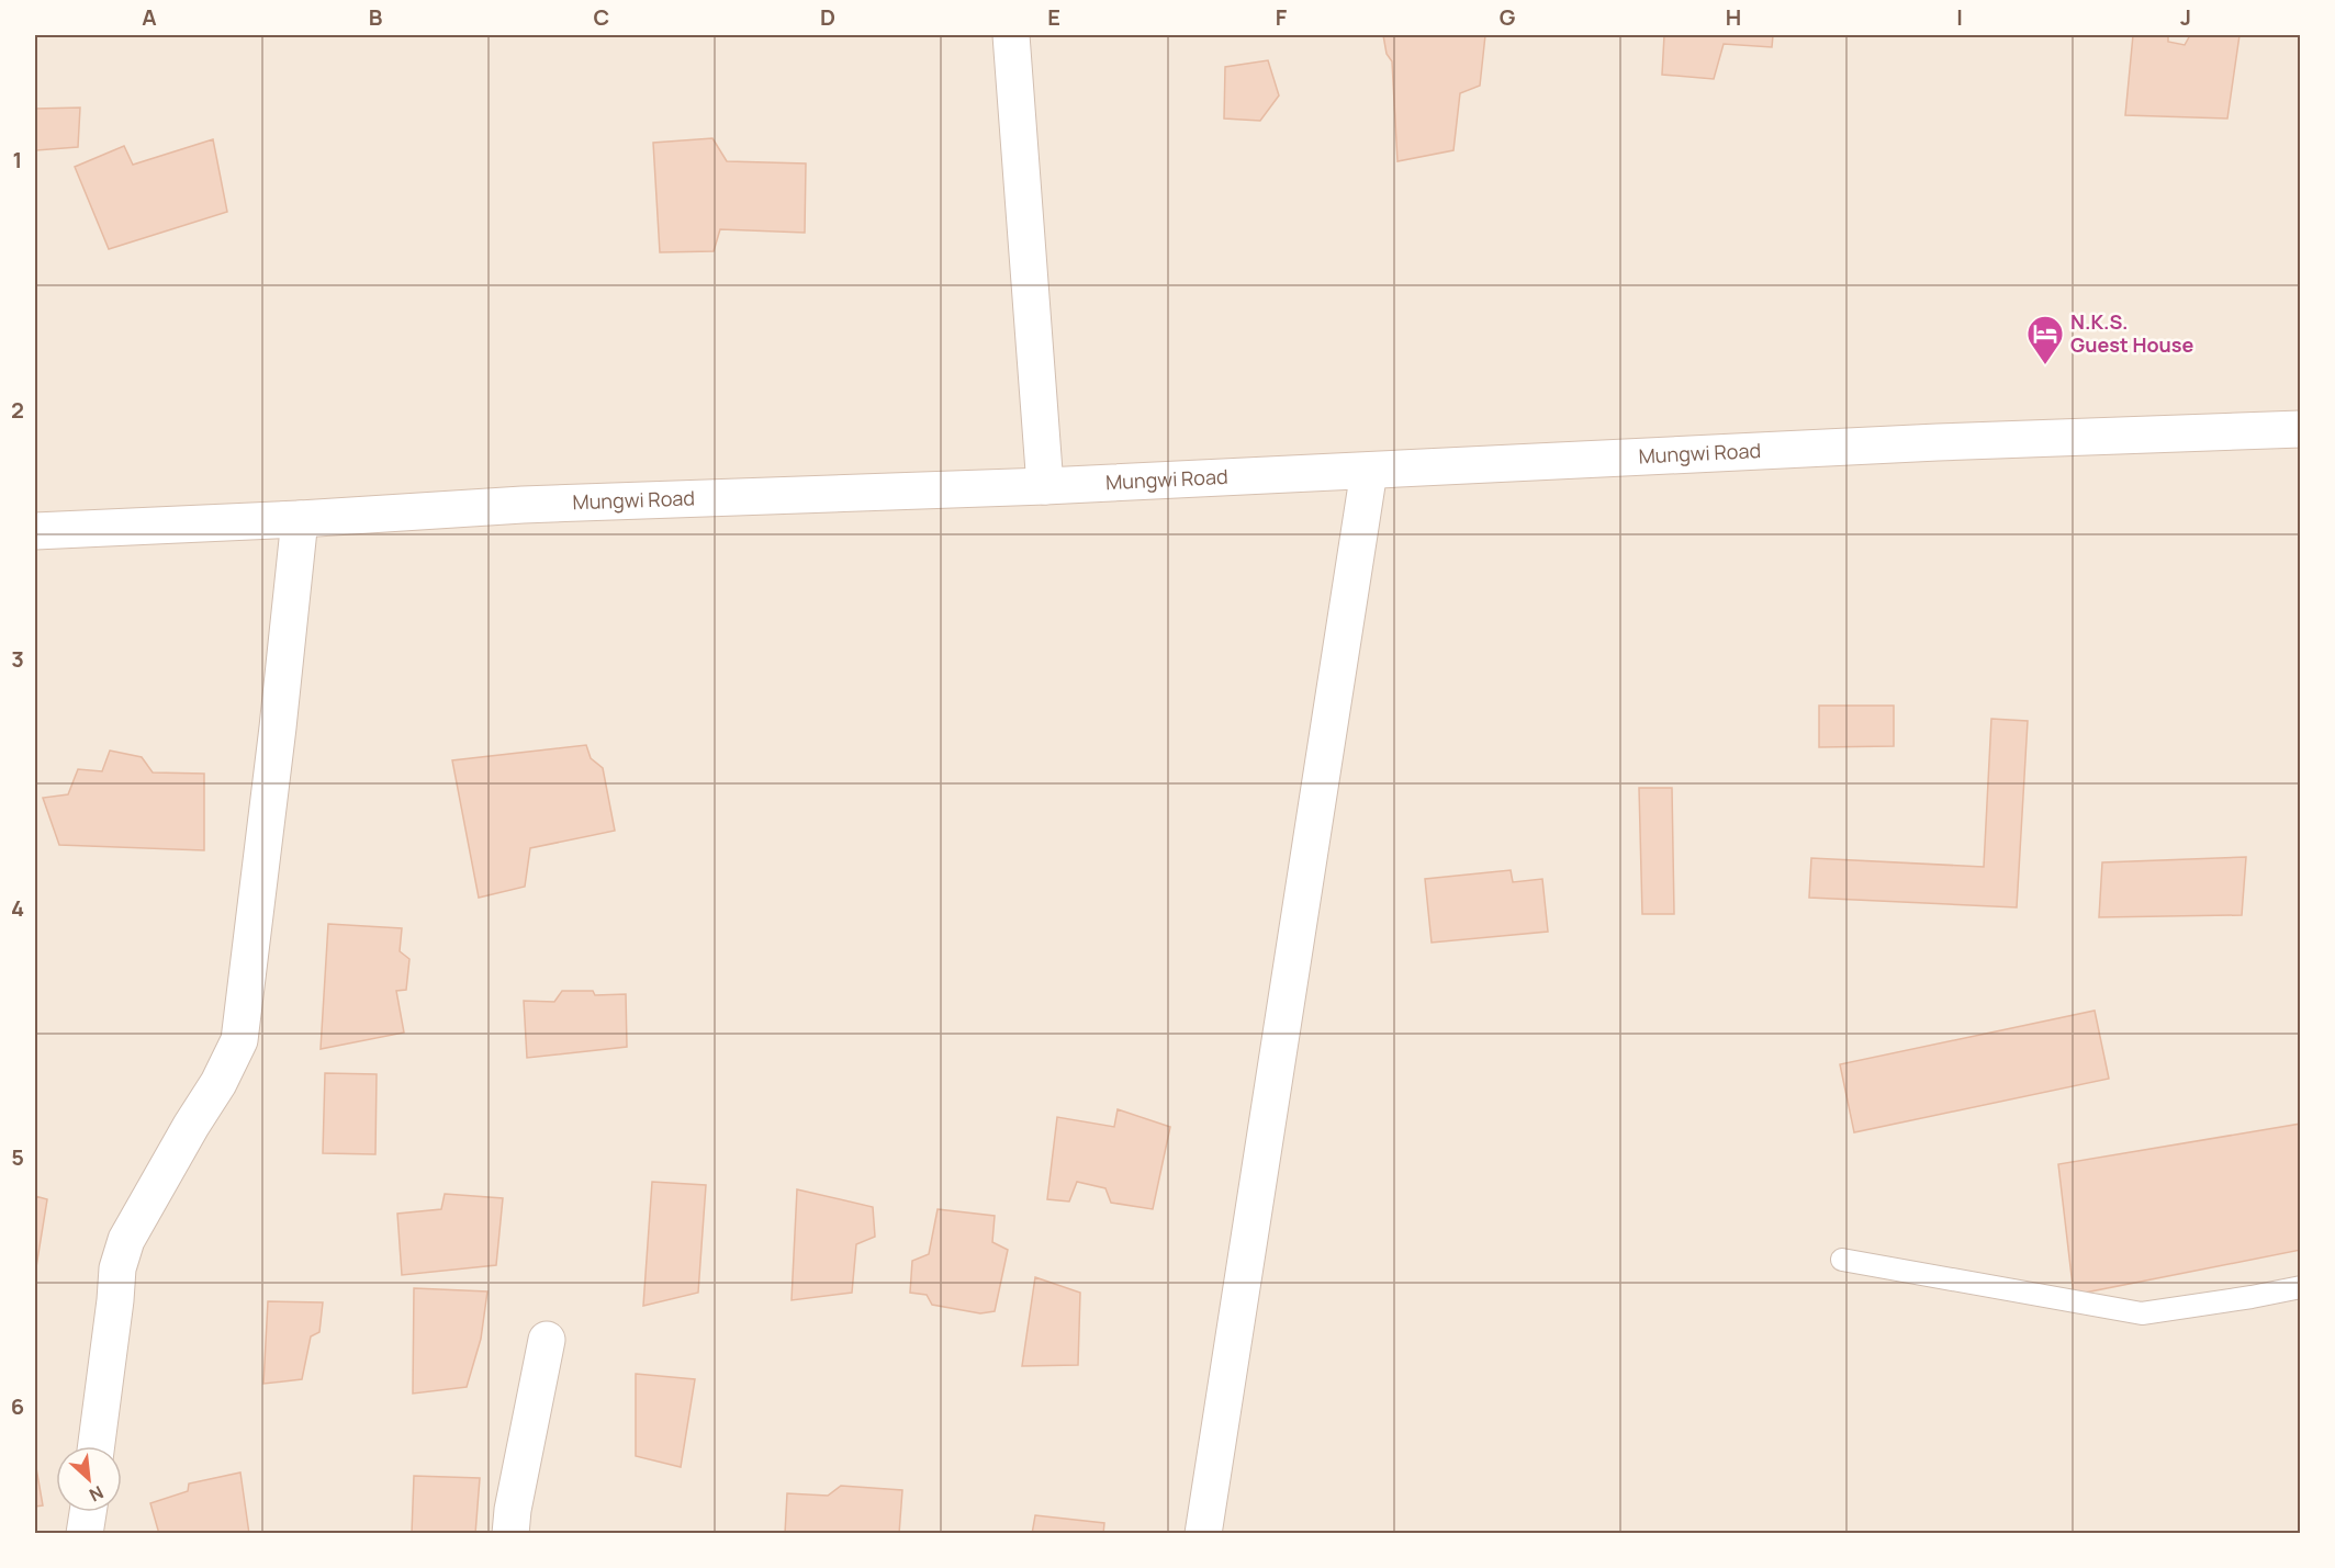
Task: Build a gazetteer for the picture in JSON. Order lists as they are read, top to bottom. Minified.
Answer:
{"streets":{"street":["Mungwi Road"]},"places":{"hotel":["N.K.S. Guest House"]},"north":"bottom right","grid":{"columns":["A","B","C","D","E","F","G","H","I","J"],"rows":["1","2","3","4","5","6"]}}
